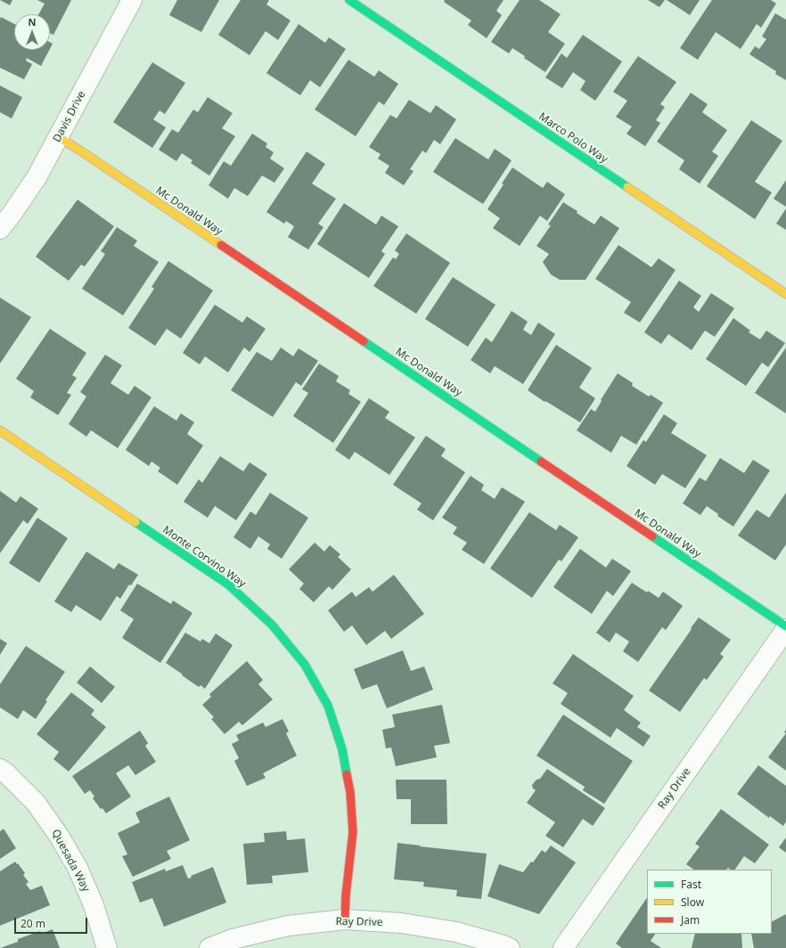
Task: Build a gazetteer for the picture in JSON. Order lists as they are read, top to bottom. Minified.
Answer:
{"streets":{"street":["Davis Drive","Marco Polo Way","Mc Donald Way","Monte Corvino Way","Ray Drive","Quesada Way"]},"crossings":[["Davis Drive","Mc Donald Way"],["Mc Donald Way","Ray Drive"],["Monte Corvino Way","Ray Drive"]],"legend":["Fast","Slow","Jam"],"scale_bar":"20 m","north":"top"}
